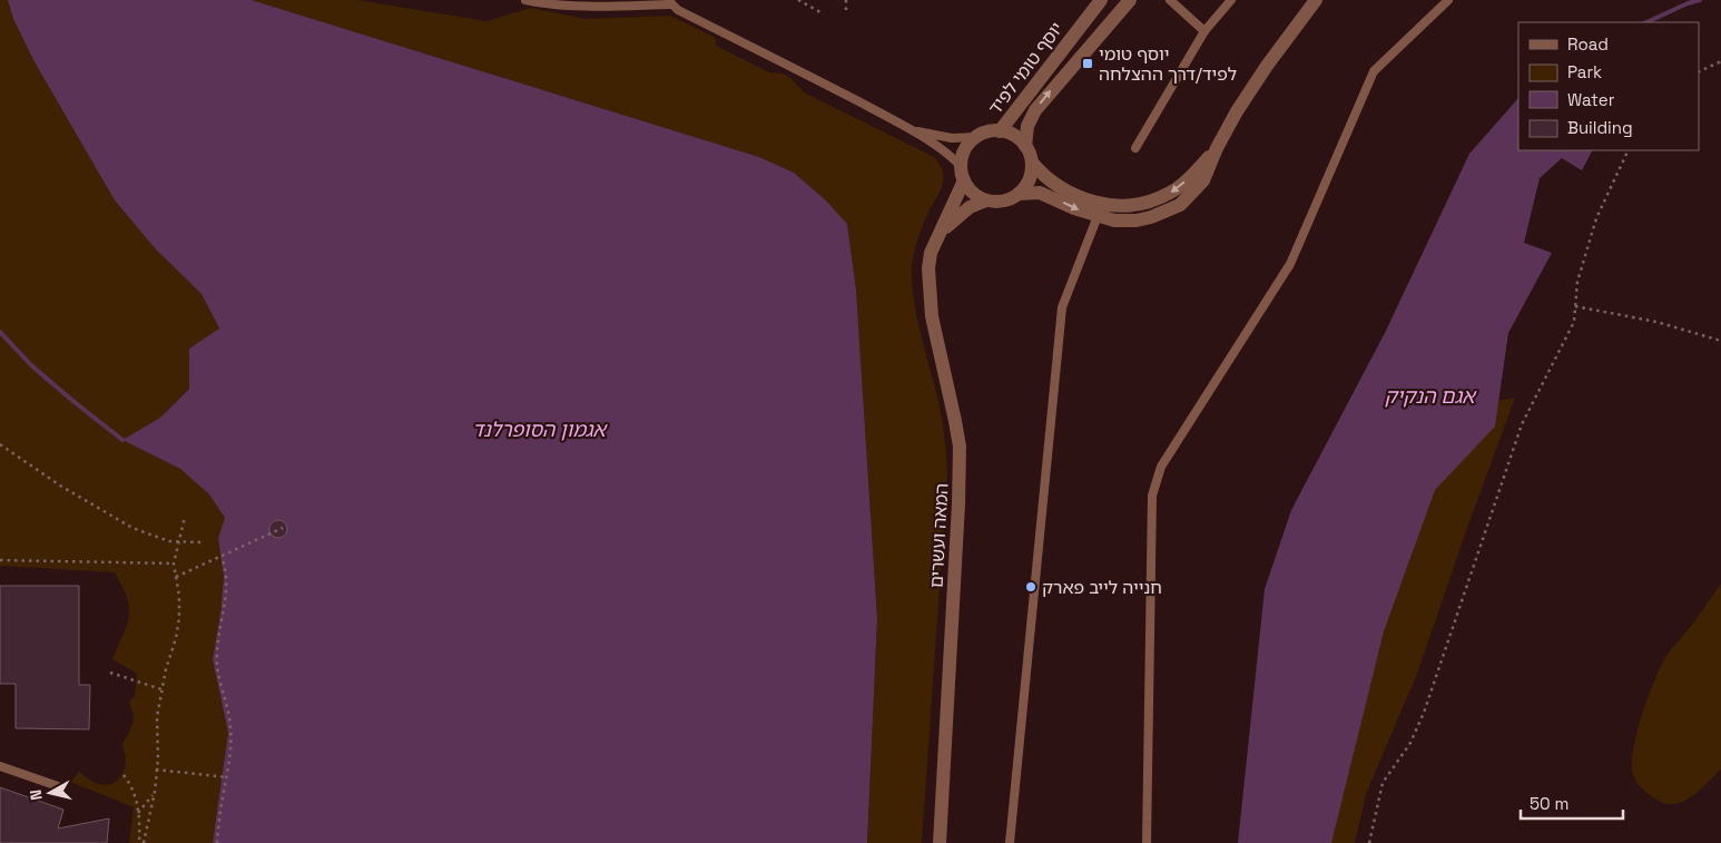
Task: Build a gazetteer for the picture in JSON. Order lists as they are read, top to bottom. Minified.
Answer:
{"streets":{"street":["יוסף טומי לפיד","המאה ועשרים"]},"crossings":[["יוסף טומי לפיד","המאה ועשרים"]],"water":["אגם הנקיק","אגמון הסופרלנד"],"places":{"transit":["יוסף טומי לפיד/דרך ההצלחה"],"other":["חנייה לייב פארק"]},"legend":["Road","Park","Water","Building"],"scale_bar":"50 m","north":"left"}
